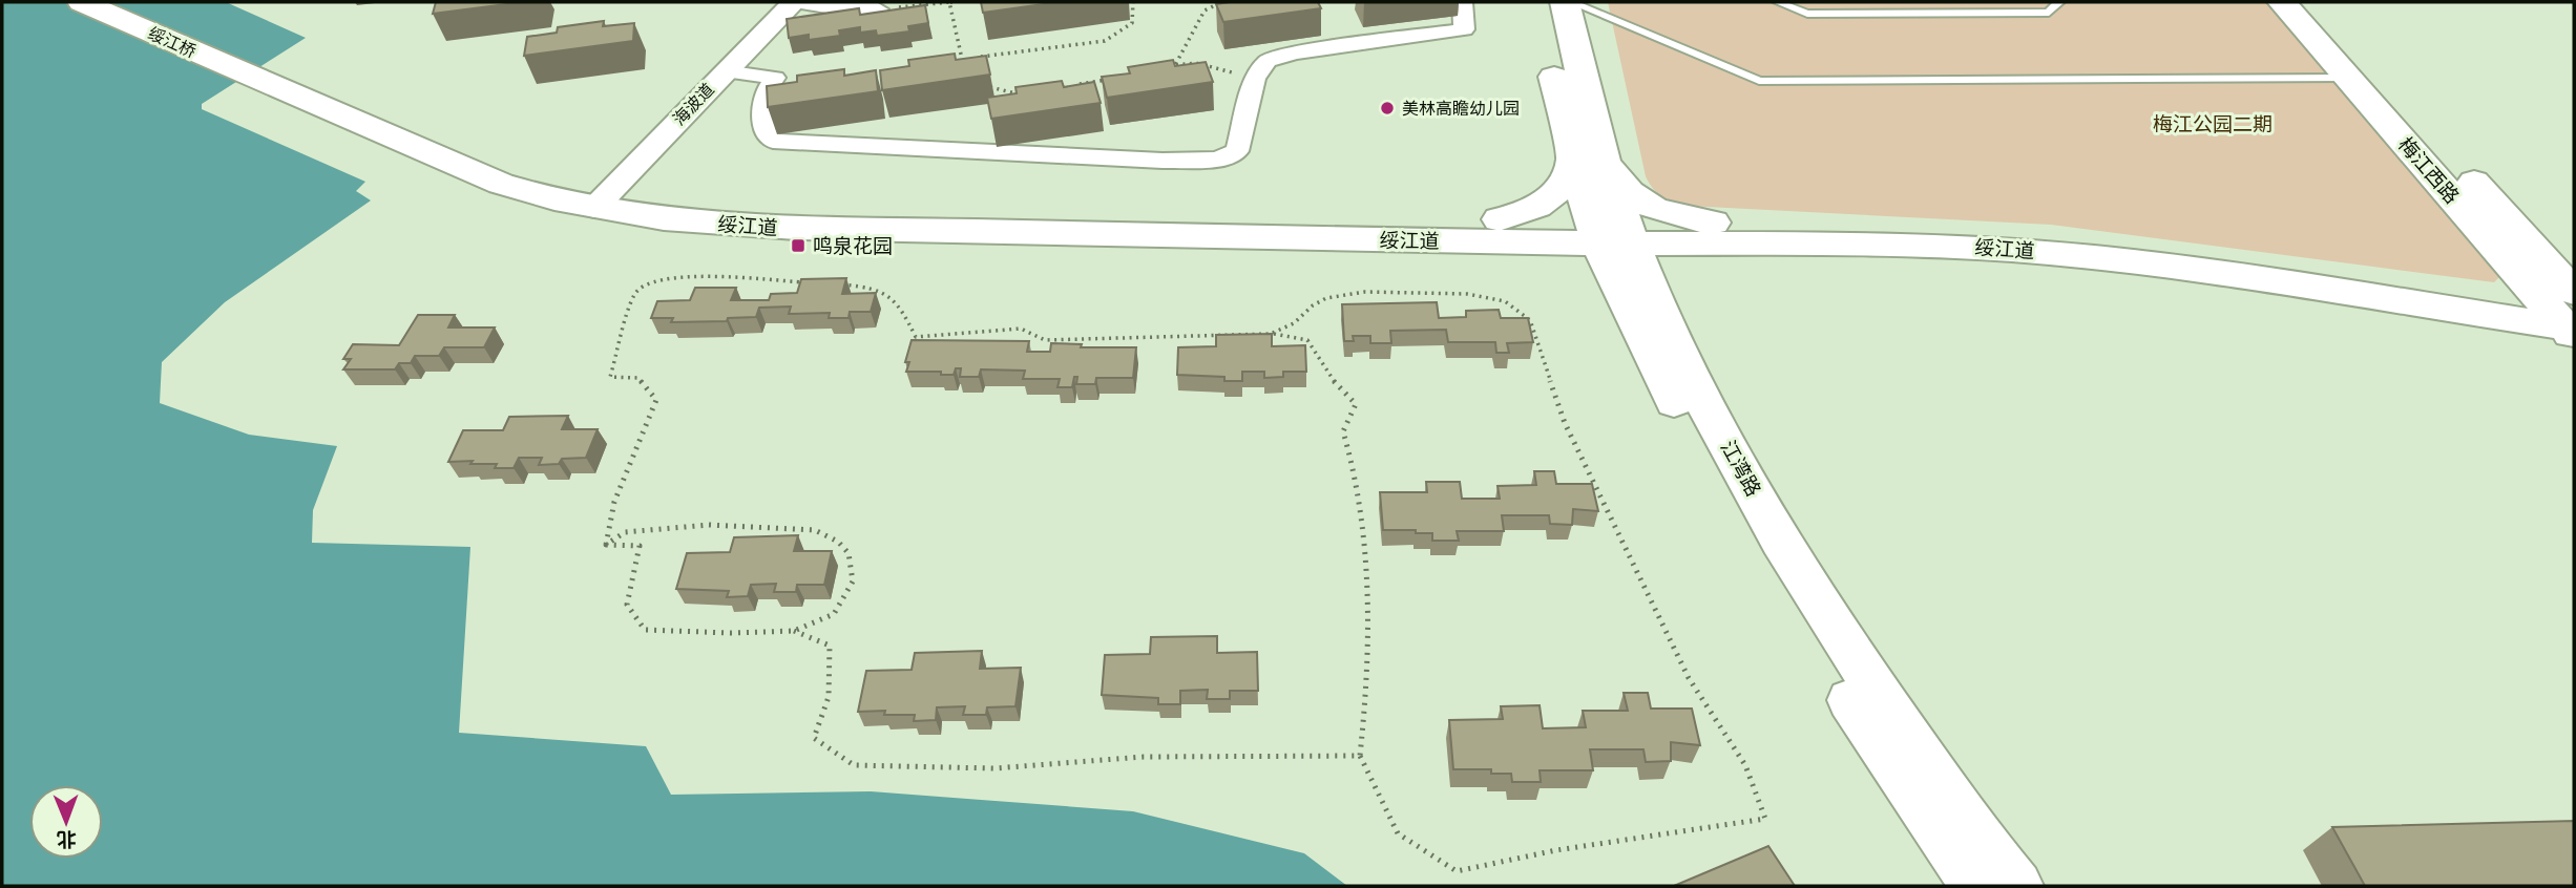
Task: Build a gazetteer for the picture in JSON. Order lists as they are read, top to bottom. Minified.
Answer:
{"streets":{"main road":["绥江桥","梅江西路","绥江道","江湾路"],"street":["海波道"]},"crossings":[["绥江桥","绥江道"],["海波道","绥江道"],["梅江西路","绥江道"],["绥江道","江湾路"]],"parks":["梅江公园二期"],"places":{"other":["美林高瞻幼儿园"],"transit":["鸣泉花园"]},"north":"bottom"}
